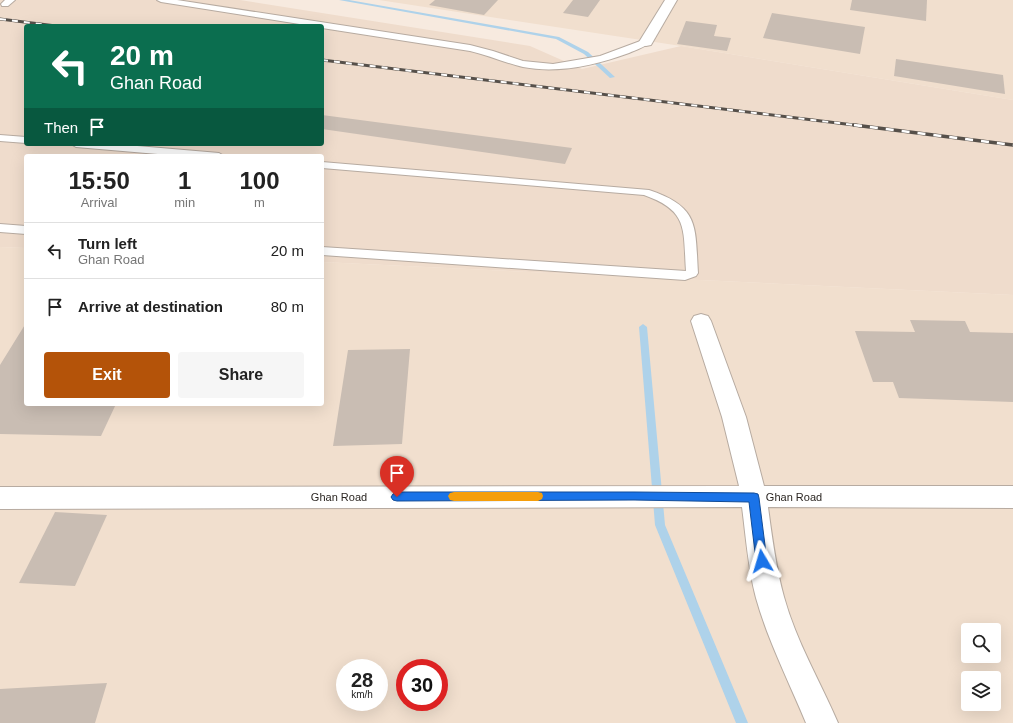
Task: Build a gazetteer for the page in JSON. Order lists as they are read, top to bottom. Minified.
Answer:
{"streets":{"street":["Ghan Road"]},"page":{"turn":["20 m","Ghan Road"],"then":"Then","eta":["15:50","Arrival","1","min","100","m"],"list":[{"name":"Turn left","note":"Ghan Road","value":"20 m"},{"name":"Arrive at destination","value":"80 m"}],"buttons":["Exit","Share"],"speed":"28 km/h","limit":"30"}}
